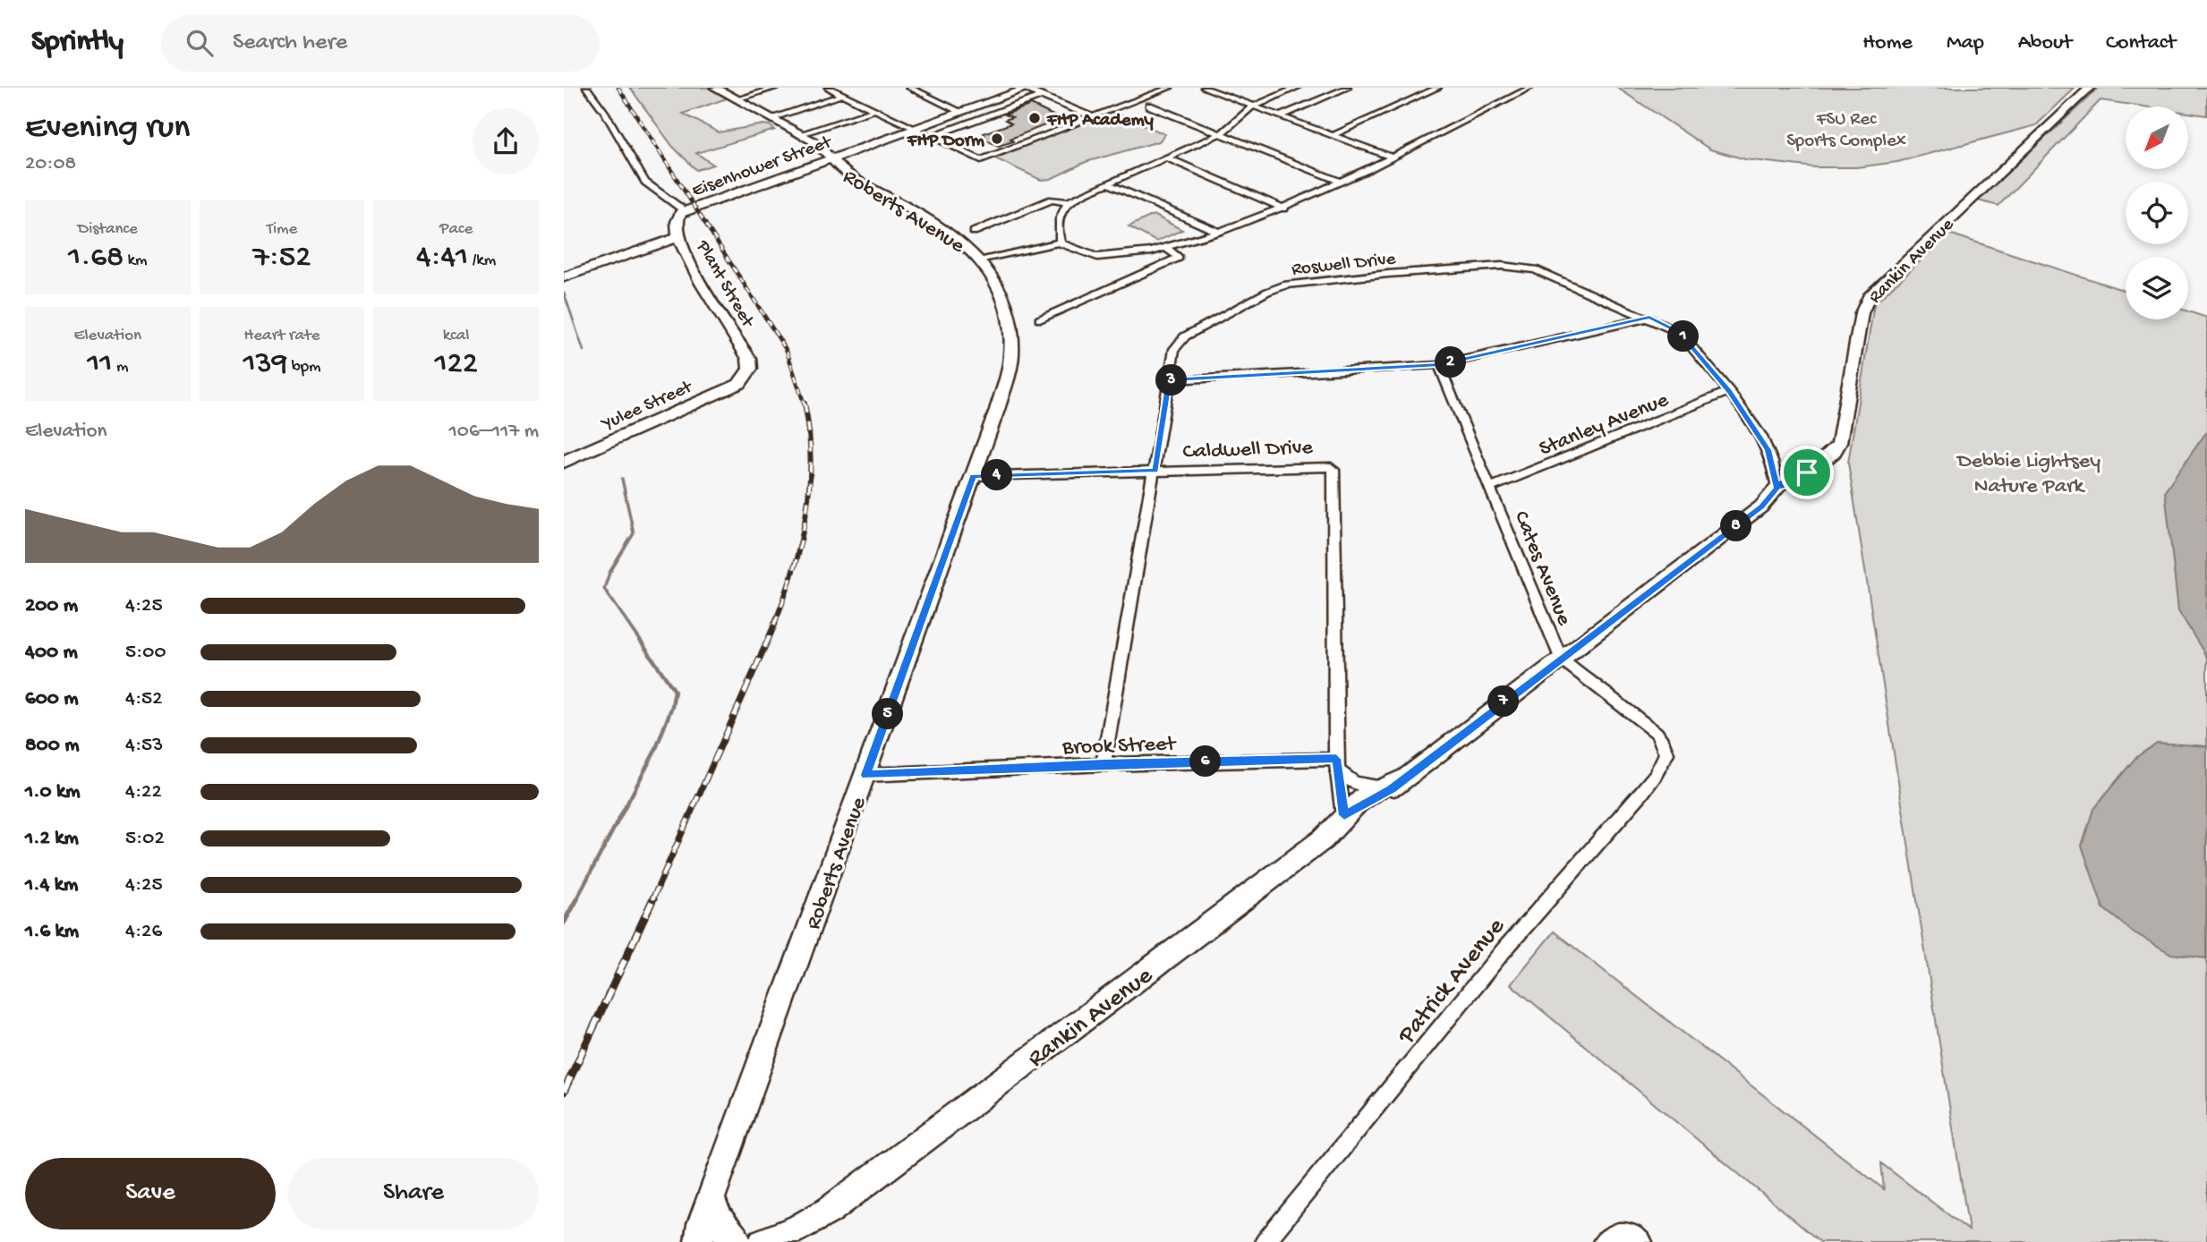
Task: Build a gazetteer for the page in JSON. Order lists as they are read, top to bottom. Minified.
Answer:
{"streets":{"street":["Eisenhower Street","Roberts Avenue","Rankin Avenue","Roswell Drive","Plant Street","Yulee Street","Stanley Avenue","Caldwell Drive","Cates Avenue","Brook Street","Patrick Avenue"]},"crossings":[["Eisenhower Street","Roberts Avenue"],["Eisenhower Street","Plant Street"],["Roberts Avenue","Caldwell Drive"],["Roberts Avenue","Brook Street"],["Rankin Avenue","Roswell Drive"],["Rankin Avenue","Caldwell Drive"],["Rankin Avenue","Cates Avenue"],["Roswell Drive","Stanley Avenue"],["Roswell Drive","Caldwell Drive"],["Roswell Drive","Brook Street"],["Plant Street","Yulee Street"],["Stanley Avenue","Cates Avenue"],["Caldwell Drive","Brook Street"],["Cates Avenue","Patrick Avenue"]],"parks":["FSU Rec Sports Complex","Debbie Lightsey Nature Park"],"places":["FHP Academy","FHP Dorm"],"north":"bottom left","page":{"header":"Sprintly","search":"Search here","nav":["Home","Map","About","Contact"],"heading":["Evening run","20:08"],"stats":[["Distance","1.68 km"],["Time","7:52"],["Pace","4:41 /km"],["Elevation","11 m"],["Heart rate","139 bpm"],["kcal","122"]],"pins":["1","2","3","4","8","7","5","6"],"chart":["Elevation","106–117 m"],"list":[{"name":"200 m","note":"4:25"},{"name":"400 m","note":"5:00"},{"name":"600 m","note":"4:52"},{"name":"800 m","note":"4:53"},{"name":"1.0 km","note":"4:22"},{"name":"1.2 km","note":"5:02"},{"name":"1.4 km","note":"4:25"},{"name":"1.6 km","note":"4:26"}],"buttons":["Save","Share"]}}
